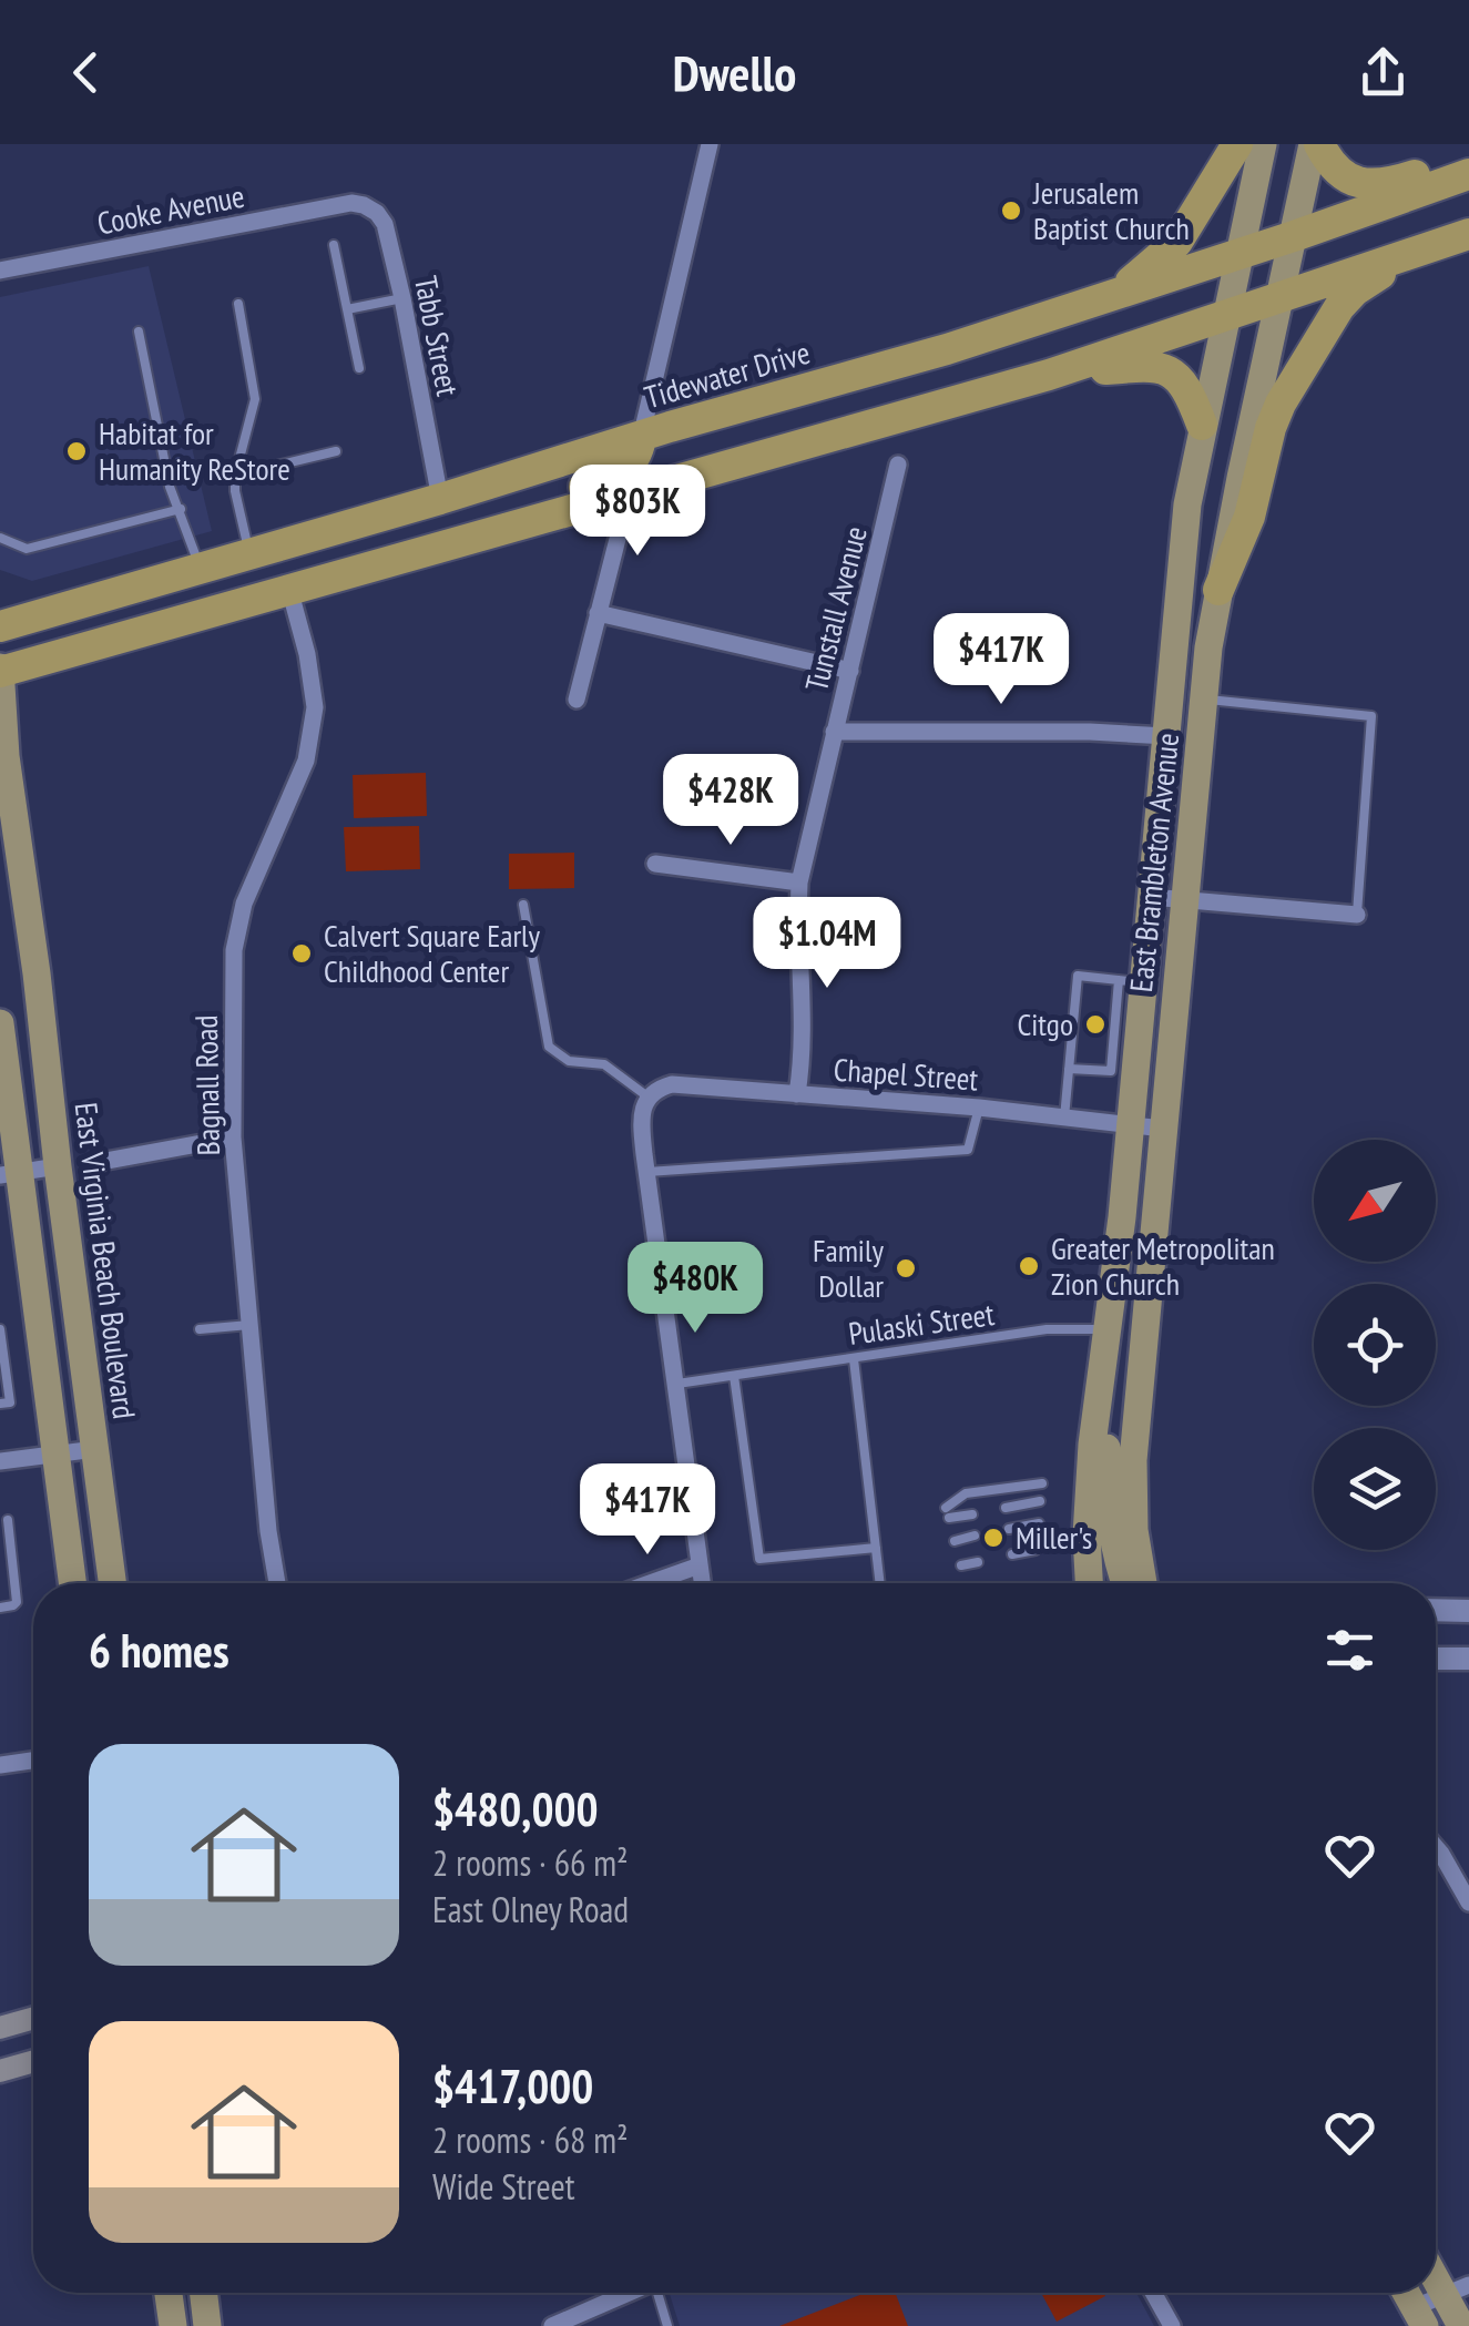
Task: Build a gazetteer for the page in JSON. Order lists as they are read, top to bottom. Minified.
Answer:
{"streets":{"highway":["Tidewater Drive"],"main road":["East Brambleton Avenue","East Virginia Beach Boulevard"],"street":["Cooke Avenue","Tabb Street","Tunstall Avenue","Chapel Street","Bagnall Road"],"lane":["Pulaski Street"]},"crossings":[["Cooke Avenue","Tabb Street"],["Tabb Street","Tidewater Drive"],["Tidewater Drive","East Brambleton Avenue"],["Tunstall Avenue","Chapel Street"],["East Brambleton Avenue","Chapel Street"],["East Brambleton Avenue","Pulaski Street"]],"places":["Jerusalem Baptist Church","Habitat for Humanity ReStore","Calvert Square Early Childhood Center","Citgo","Greater Metropolitan Zion Church","Family Dollar","Miller's"],"north":"bottom left","page":{"header":"Dwello","price":["$803K","$417K","$428K","$1.04M","$480K","$417K"],"heading":"6 homes","list":[{"name":"$480,000","note":"2 rooms · 66 m² · East Olney Road"},{"name":"$417,000","note":"2 rooms · 68 m² · Wide Street"}]}}
